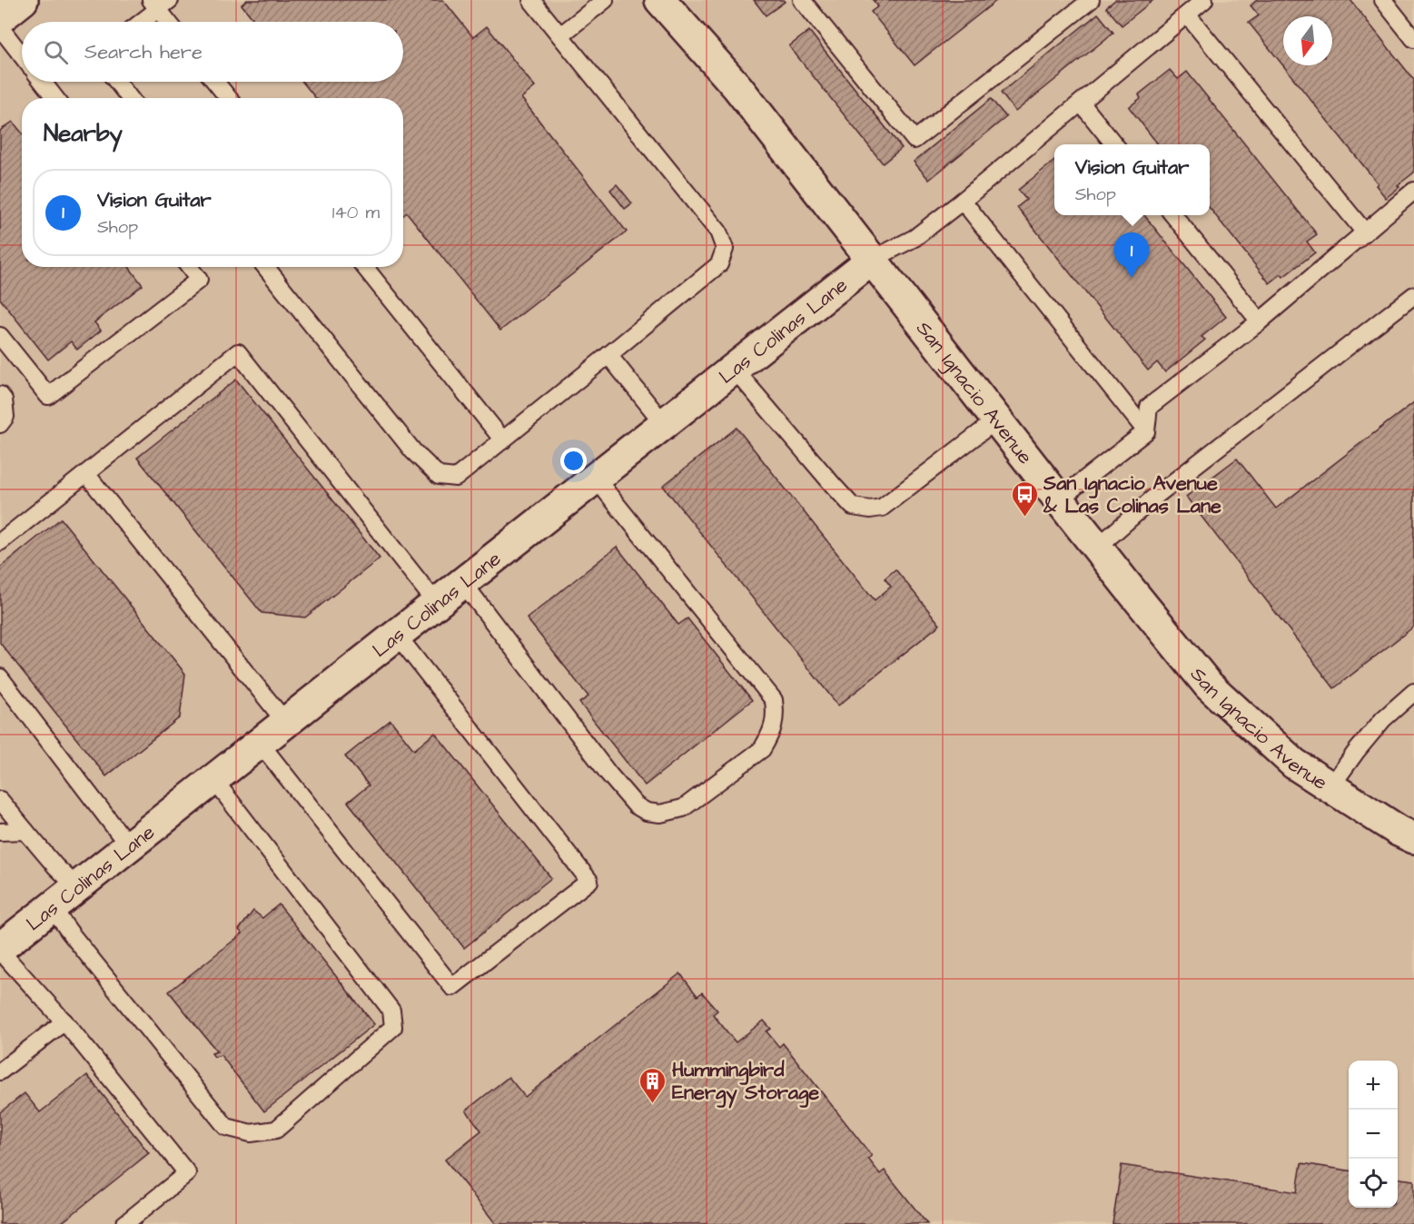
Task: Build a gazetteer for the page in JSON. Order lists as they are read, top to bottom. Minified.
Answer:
{"streets":{"street":["Las Colinas Lane","San Ignacio Avenue"]},"crossings":[["Las Colinas Lane","San Ignacio Avenue"]],"places":{"bus stop":["San Ignacio Avenue & Las Colinas Lane"],"building":["Hummingbird Energy Storage"]},"north":"bottom","page":{"search":"Search here","heading":"Nearby","popup":["Vision Guitar","Shop"],"list":[{"mark":"1","name":"Vision Guitar","note":"Shop","value":"140 m"}],"pins":"1","map_buttons":["+","−"]}}
